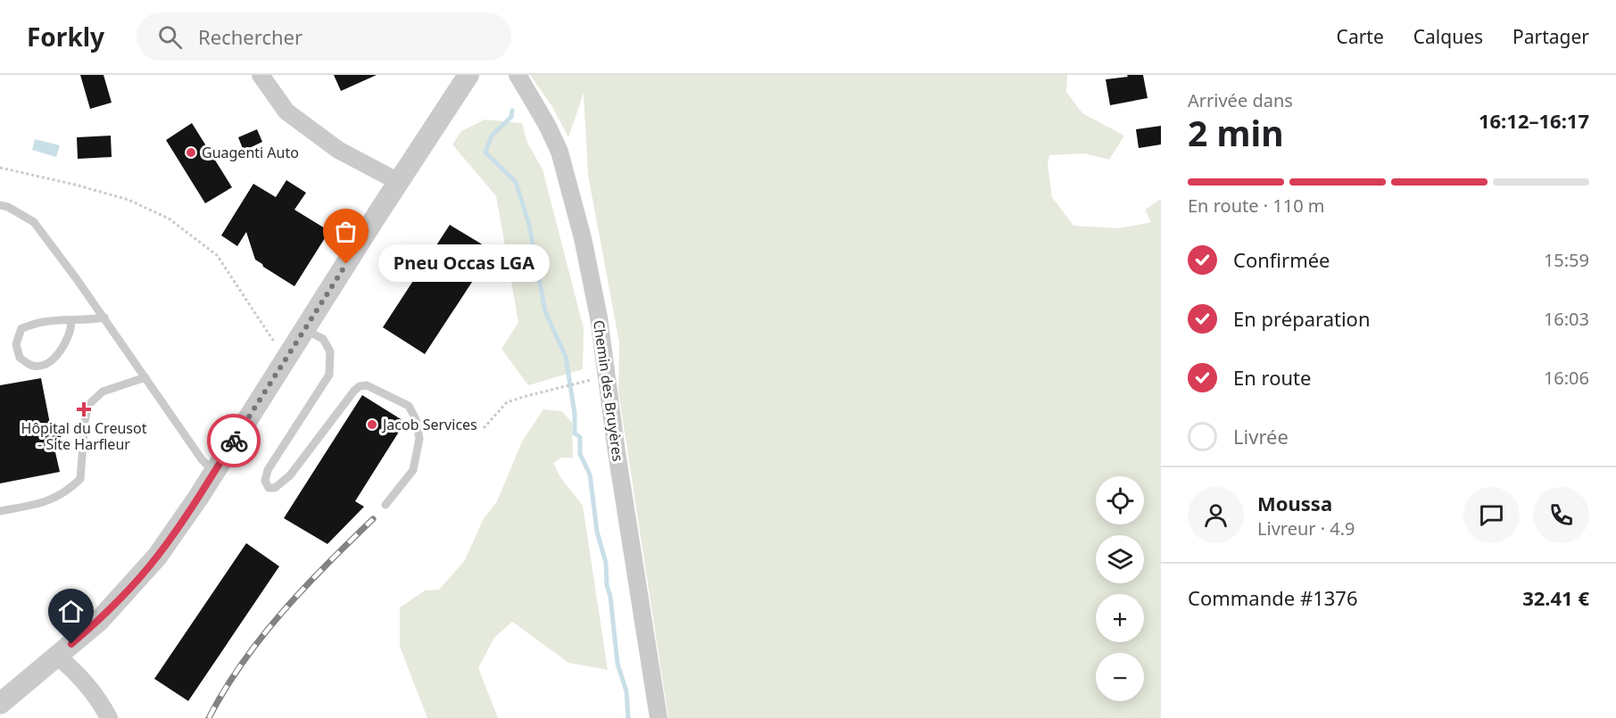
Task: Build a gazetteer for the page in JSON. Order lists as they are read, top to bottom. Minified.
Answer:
{"streets":{"street":["Chemin des Bruyères"]},"places":{"other":["Guagenti Auto","Pneu Occas LGA","Jacob Services"],"health":["Hôpital du Creusot - Site Harfleur"]},"page":{"header":"Forkly","search":"Rechercher","nav":["Carte","Calques","Partager"],"heading":["2 min","Arrivée dans","16:12–16:17"],"panel":["Moussa","Livreur · 4.9","Commande #1376","32.41 €"],"bar":"En route · 110 m","list":[["Confirmée","15:59"],["En préparation","16:03"],["En route","16:06"],"Livrée"],"bubble":"Pneu Occas LGA","map_buttons":["+","−"]}}
